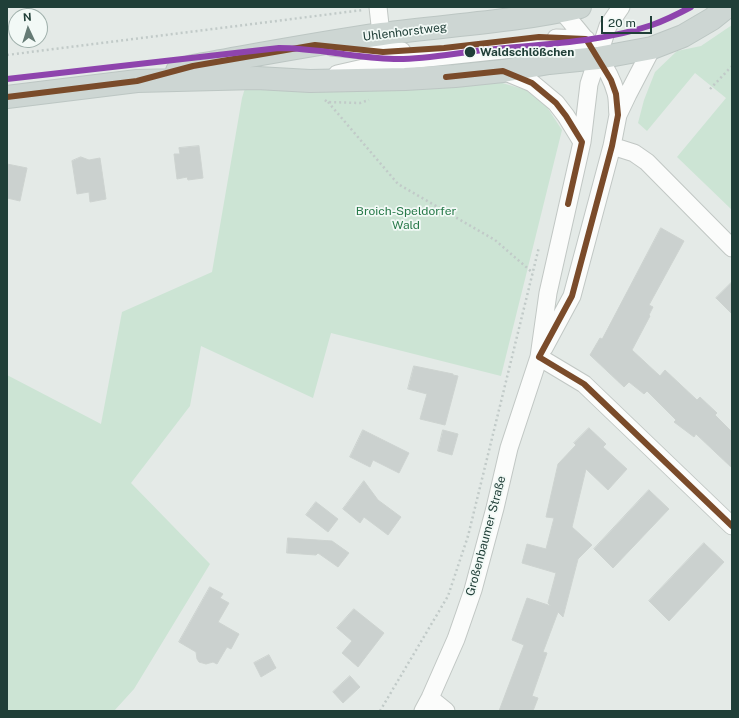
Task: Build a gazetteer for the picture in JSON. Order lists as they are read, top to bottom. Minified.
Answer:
{"streets":{"main road":["Uhlenhorstweg"],"street":["Großenbaumer Straße"]},"crossings":[["Uhlenhorstweg","Großenbaumer Straße"]],"parks":["Broich-Speldorfer Wald"],"places":["Waldschlößchen"],"scale_bar":"20 m","north":"top"}
